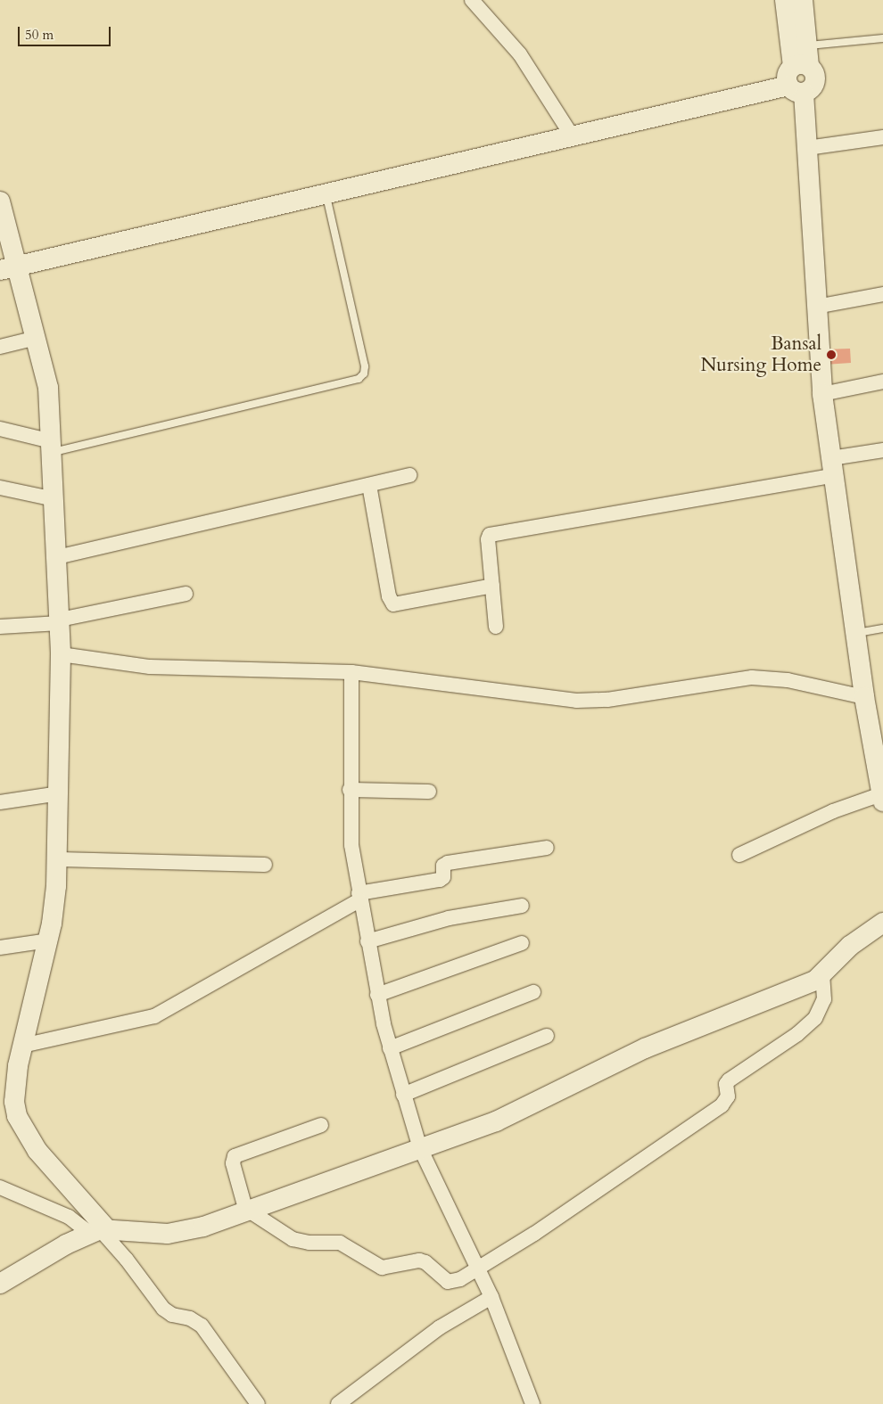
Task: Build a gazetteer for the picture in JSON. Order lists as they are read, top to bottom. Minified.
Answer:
{"places":["Bansal Nursing Home"],"scale_bar":"50 m"}
